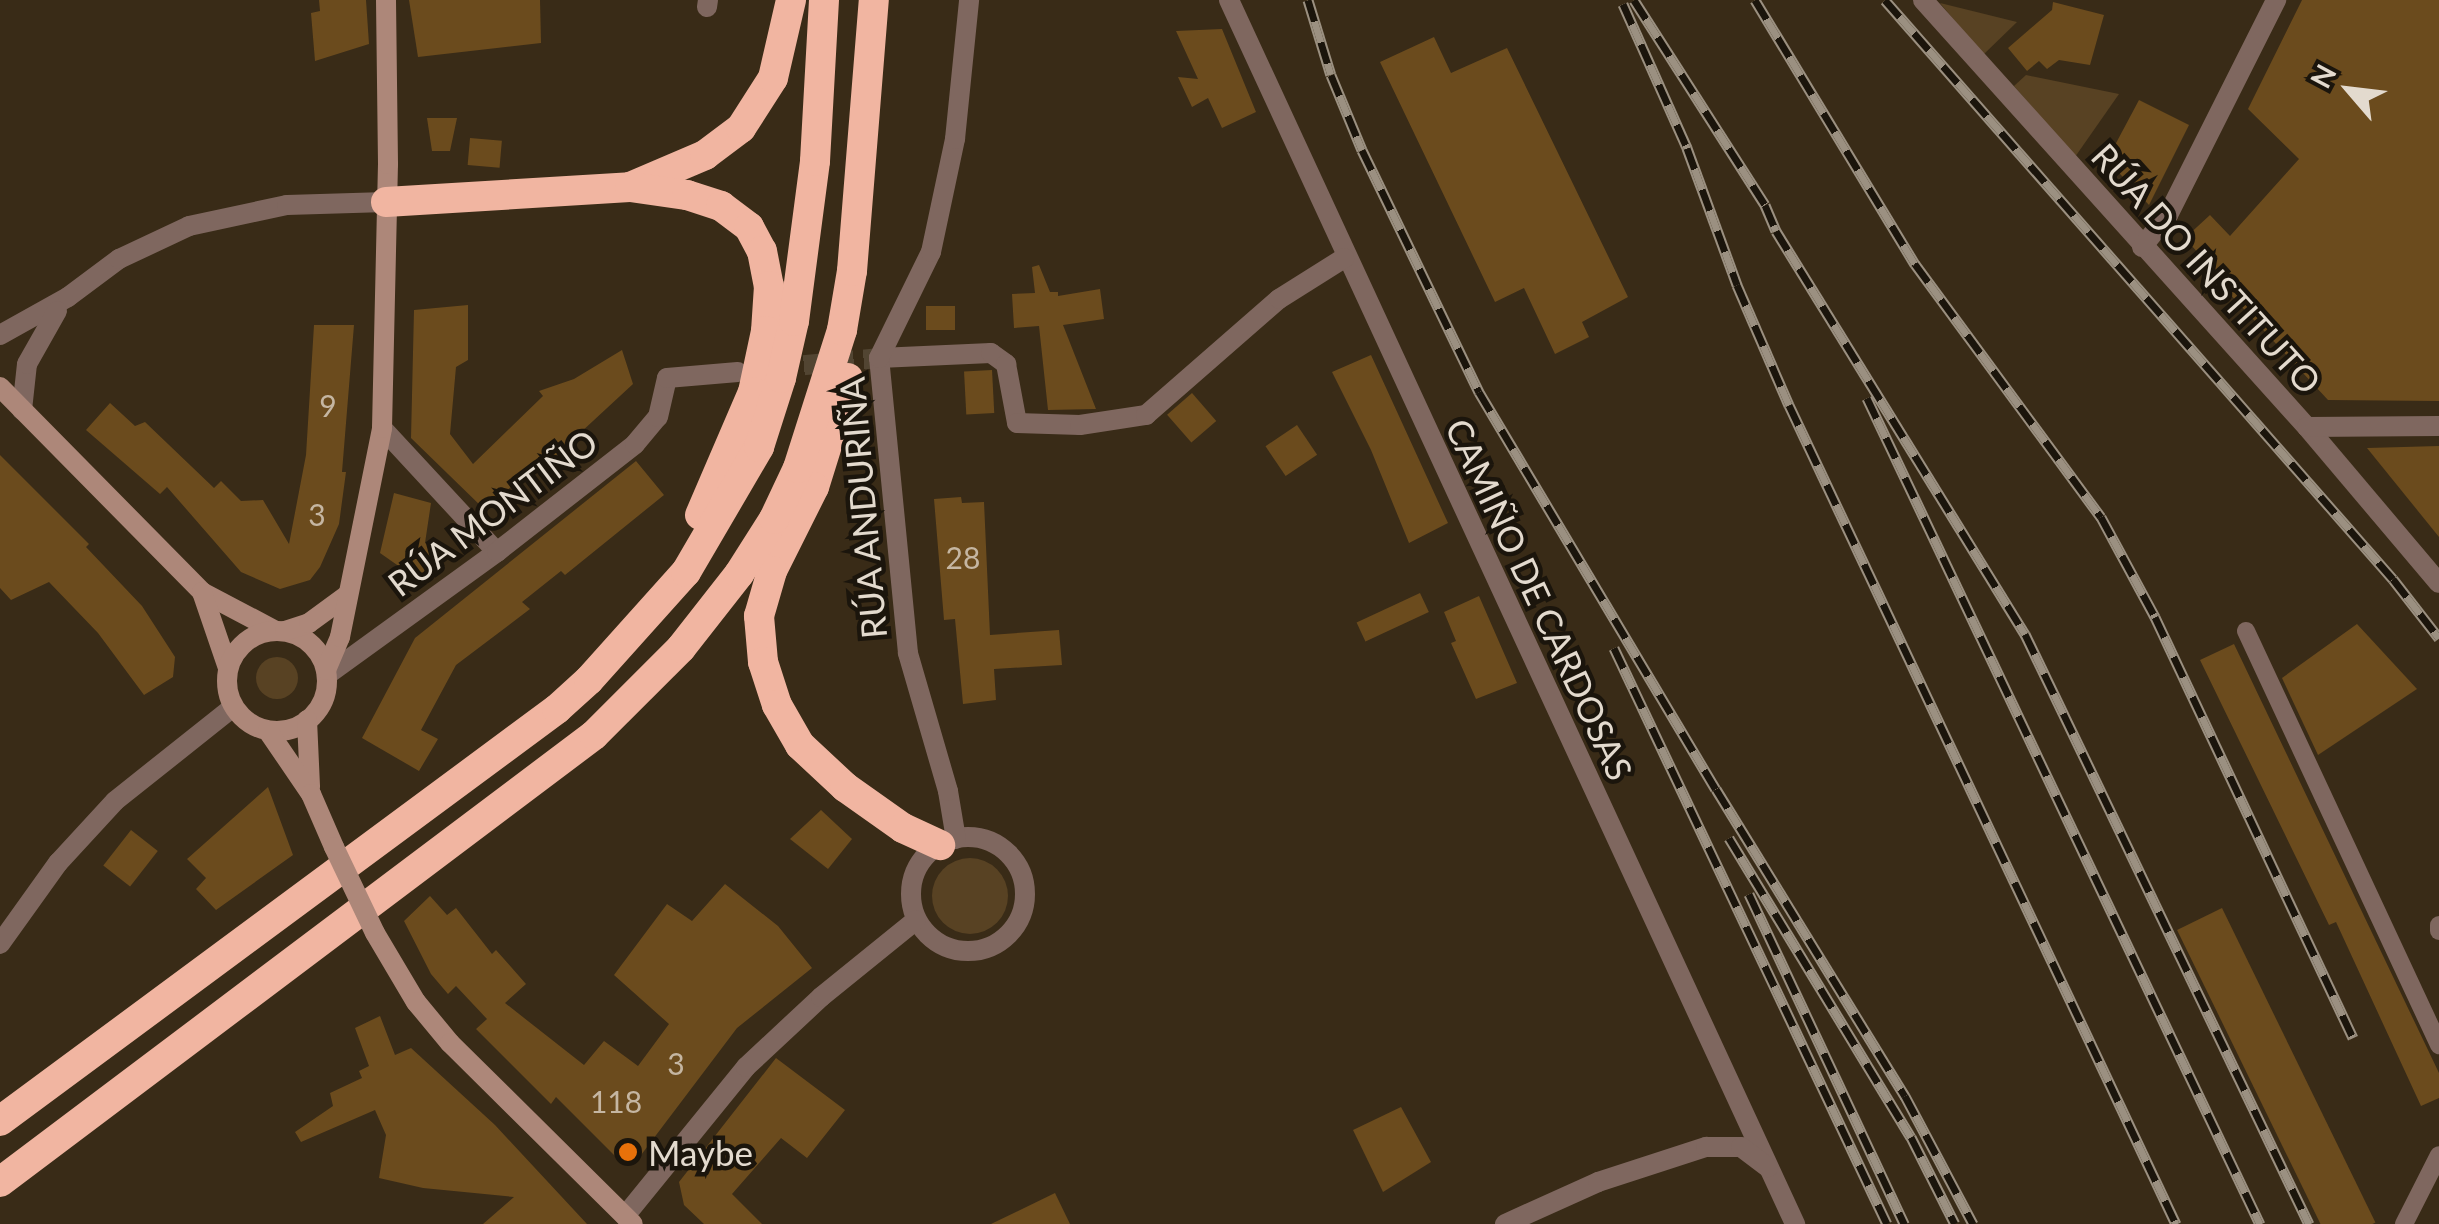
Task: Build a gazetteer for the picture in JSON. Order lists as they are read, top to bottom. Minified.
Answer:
{"streets":{"street":["RÚA DO INSTITUTO","RÚA ANDURIÑA","RÚA MONTIÑO","CAMIÑO DE CARDOSAS"]},"places":["Maybe"],"house_numbers":["9","3","28","3","118"],"north":"top left"}
